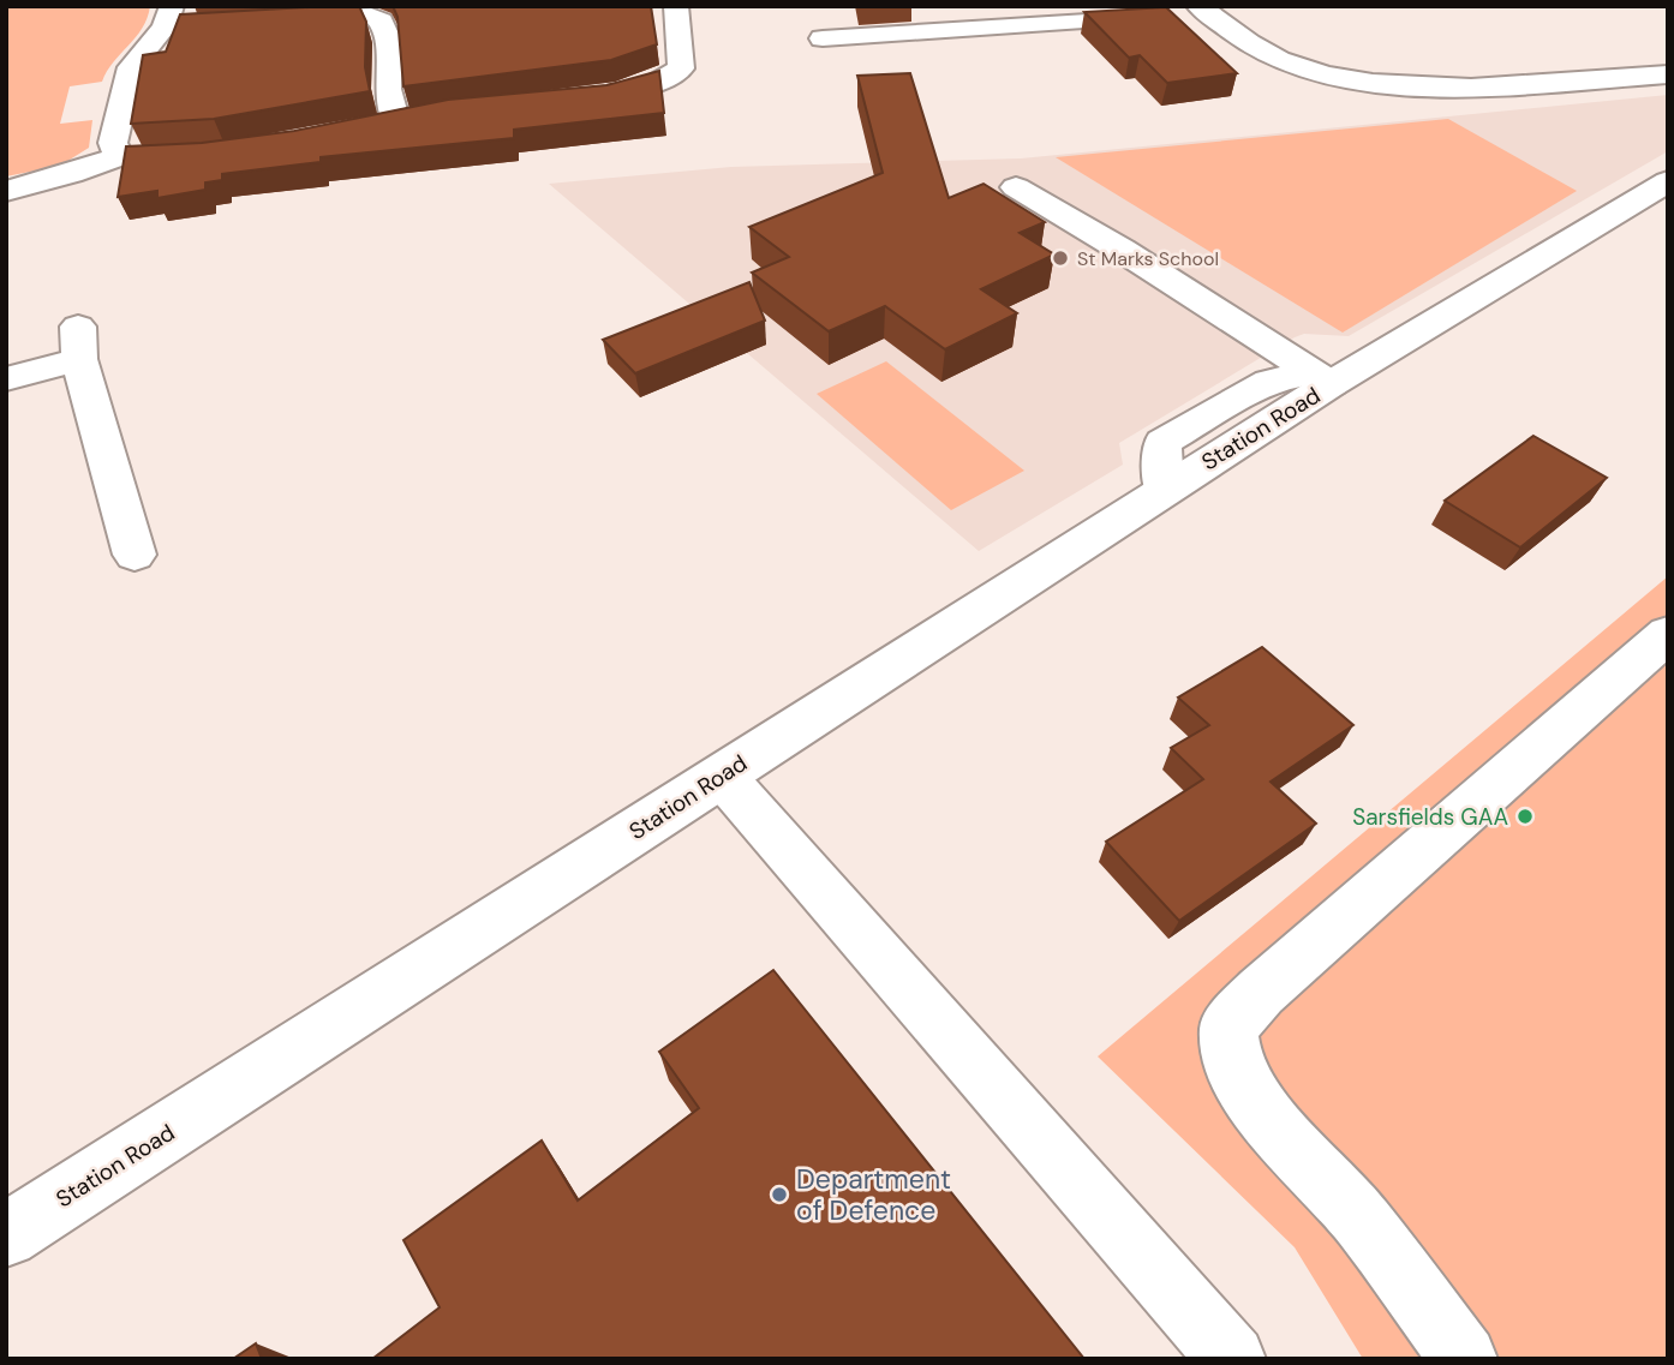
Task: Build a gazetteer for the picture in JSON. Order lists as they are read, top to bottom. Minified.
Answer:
{"streets":{"street":["Station Road"]},"places":["St Marks School","Sarsfields GAA","Department of Defence"]}
